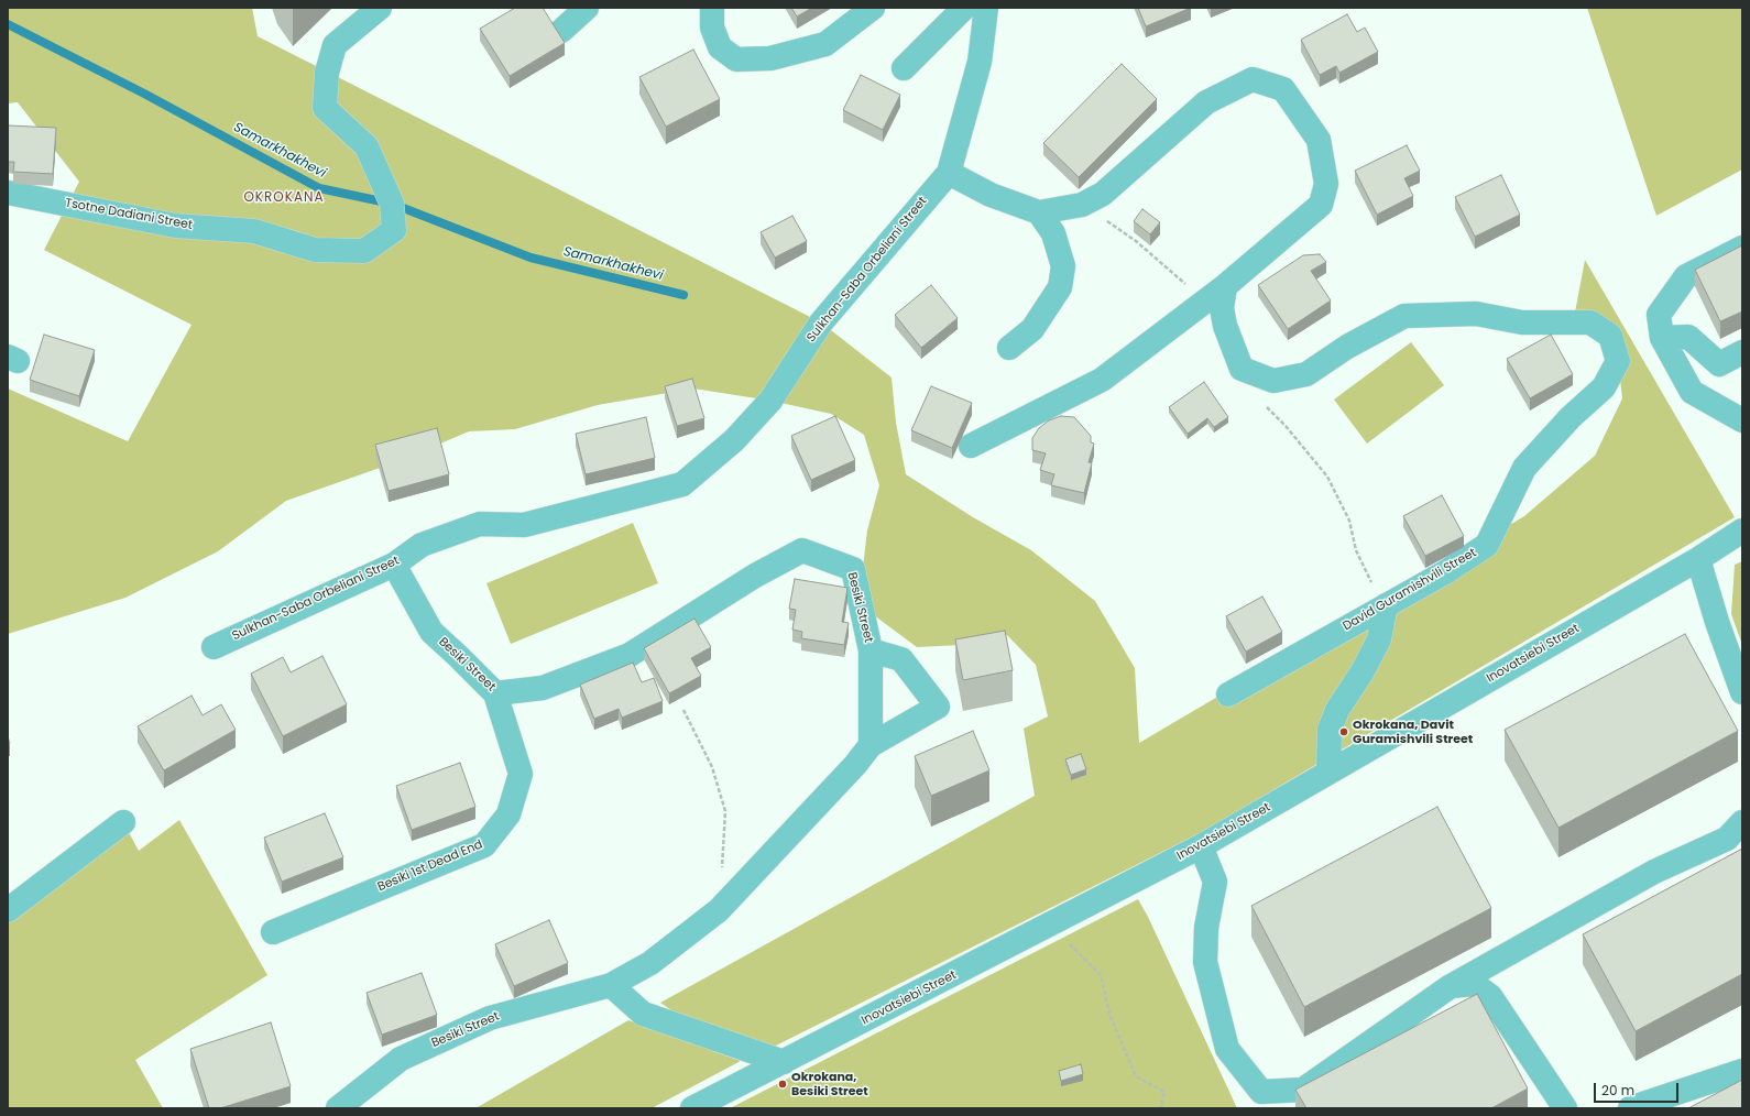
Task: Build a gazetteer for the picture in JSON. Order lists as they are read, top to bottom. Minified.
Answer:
{"streets":{"street":["Tsotne Dadiani Street","Sulkhan-Saba Orbeliani Street","David Guramishvili Street","Besiki Street","Inovatsiebi Street","Besiki 1st Dead End"]},"crossings":[["Sulkhan-Saba Orbeliani Street","Besiki Street"],["Besiki Street","Besiki 1st Dead End"]],"districts":["OKROKANA"],"water":["Samarkhakhevi"],"places":["Okrokana, Davit Guramishvili Street","Okrokana, Besiki Street"],"scale_bar":"20 m"}
